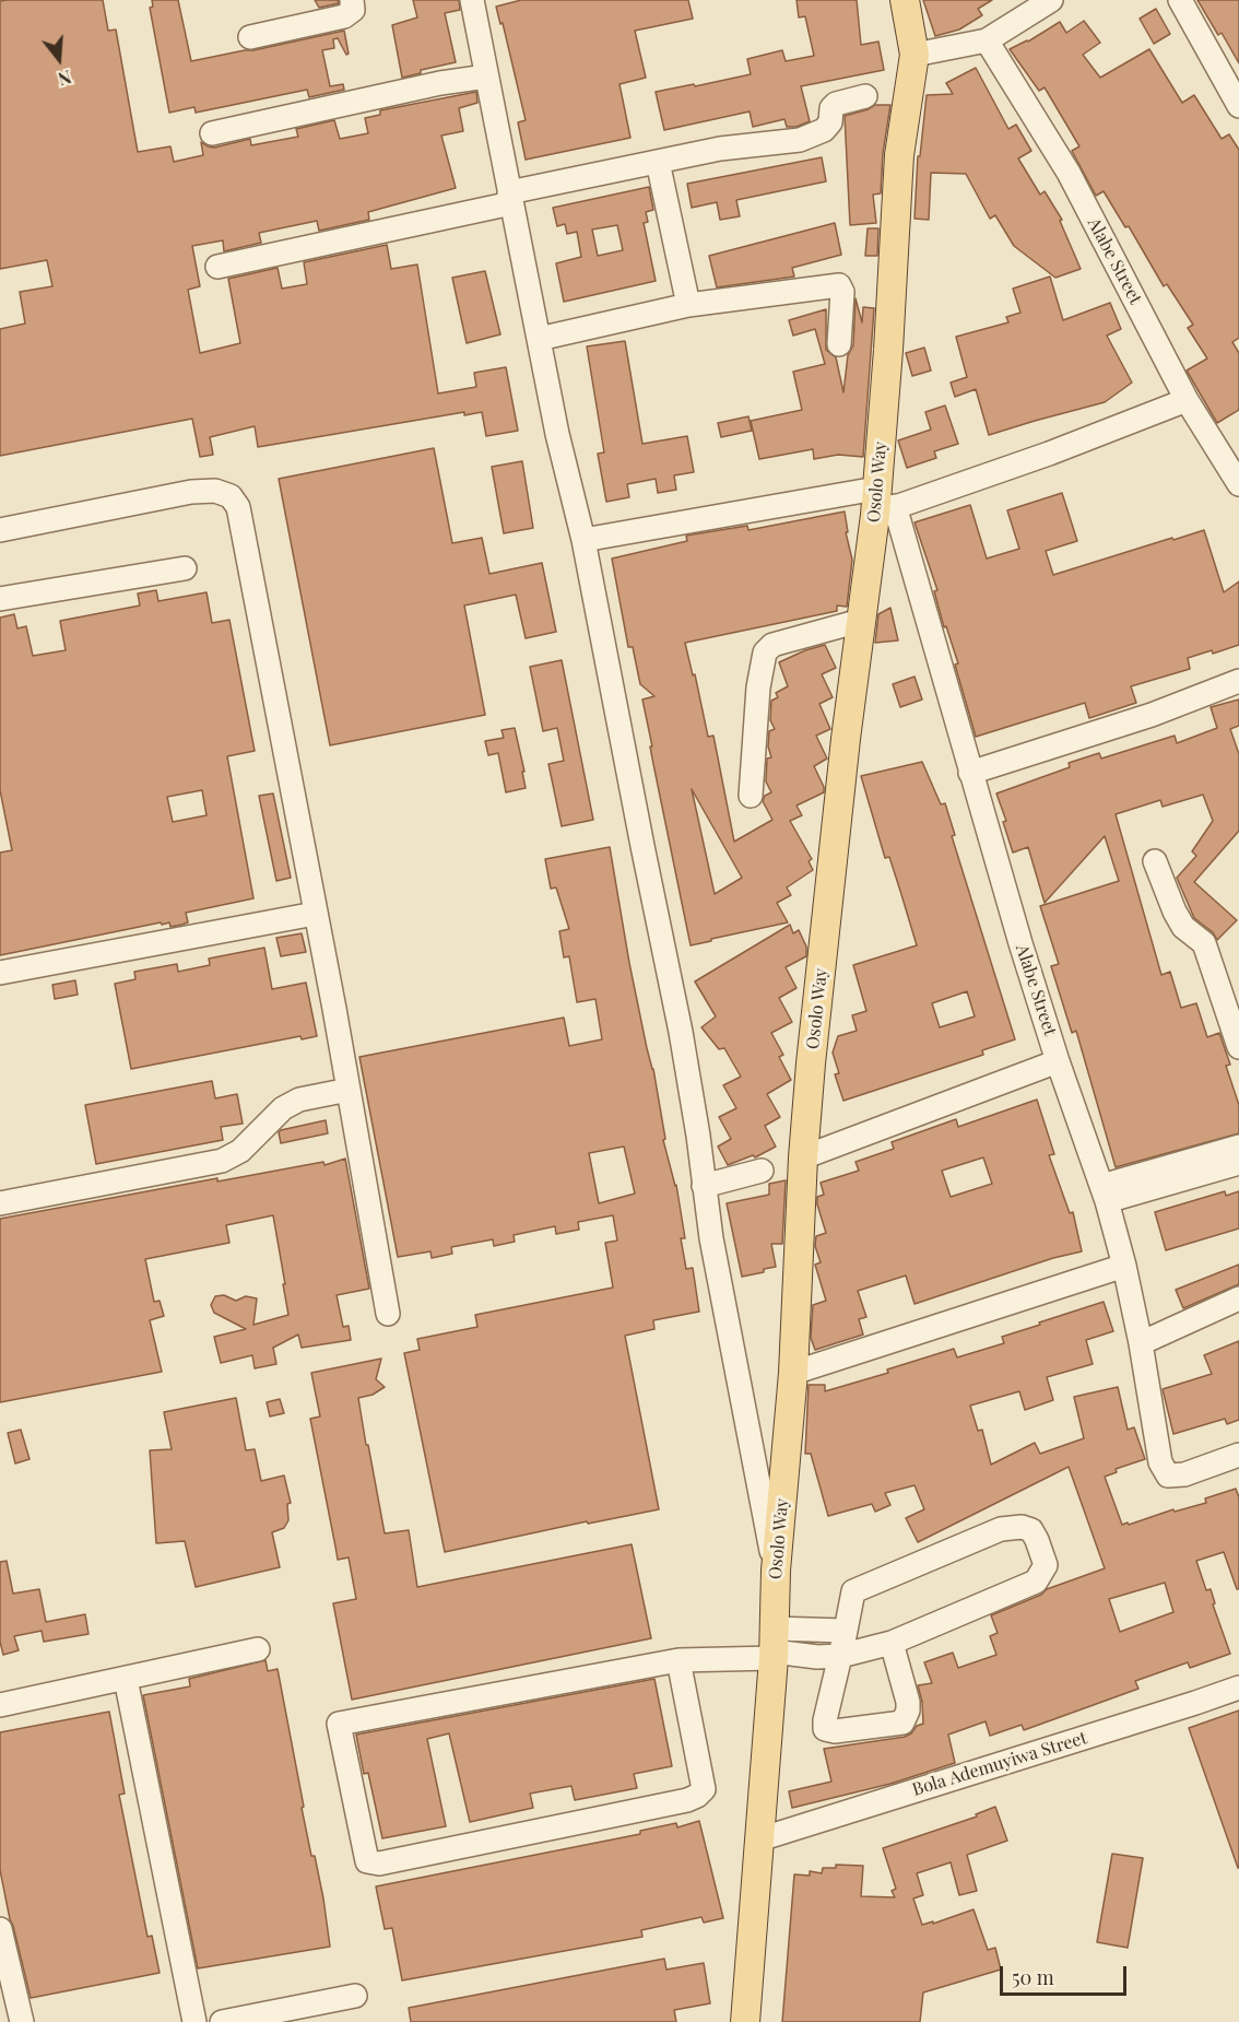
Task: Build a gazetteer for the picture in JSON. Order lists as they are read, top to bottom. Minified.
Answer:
{"streets":{"main road":["Osolo Way"],"street":["Alabe Street","Bola Ademuyiwa Street"]},"crossings":[["Alabe Street","Osolo Way"],["Osolo Way","Bola Ademuyiwa Street"]],"scale_bar":"50 m","north":"bottom"}
